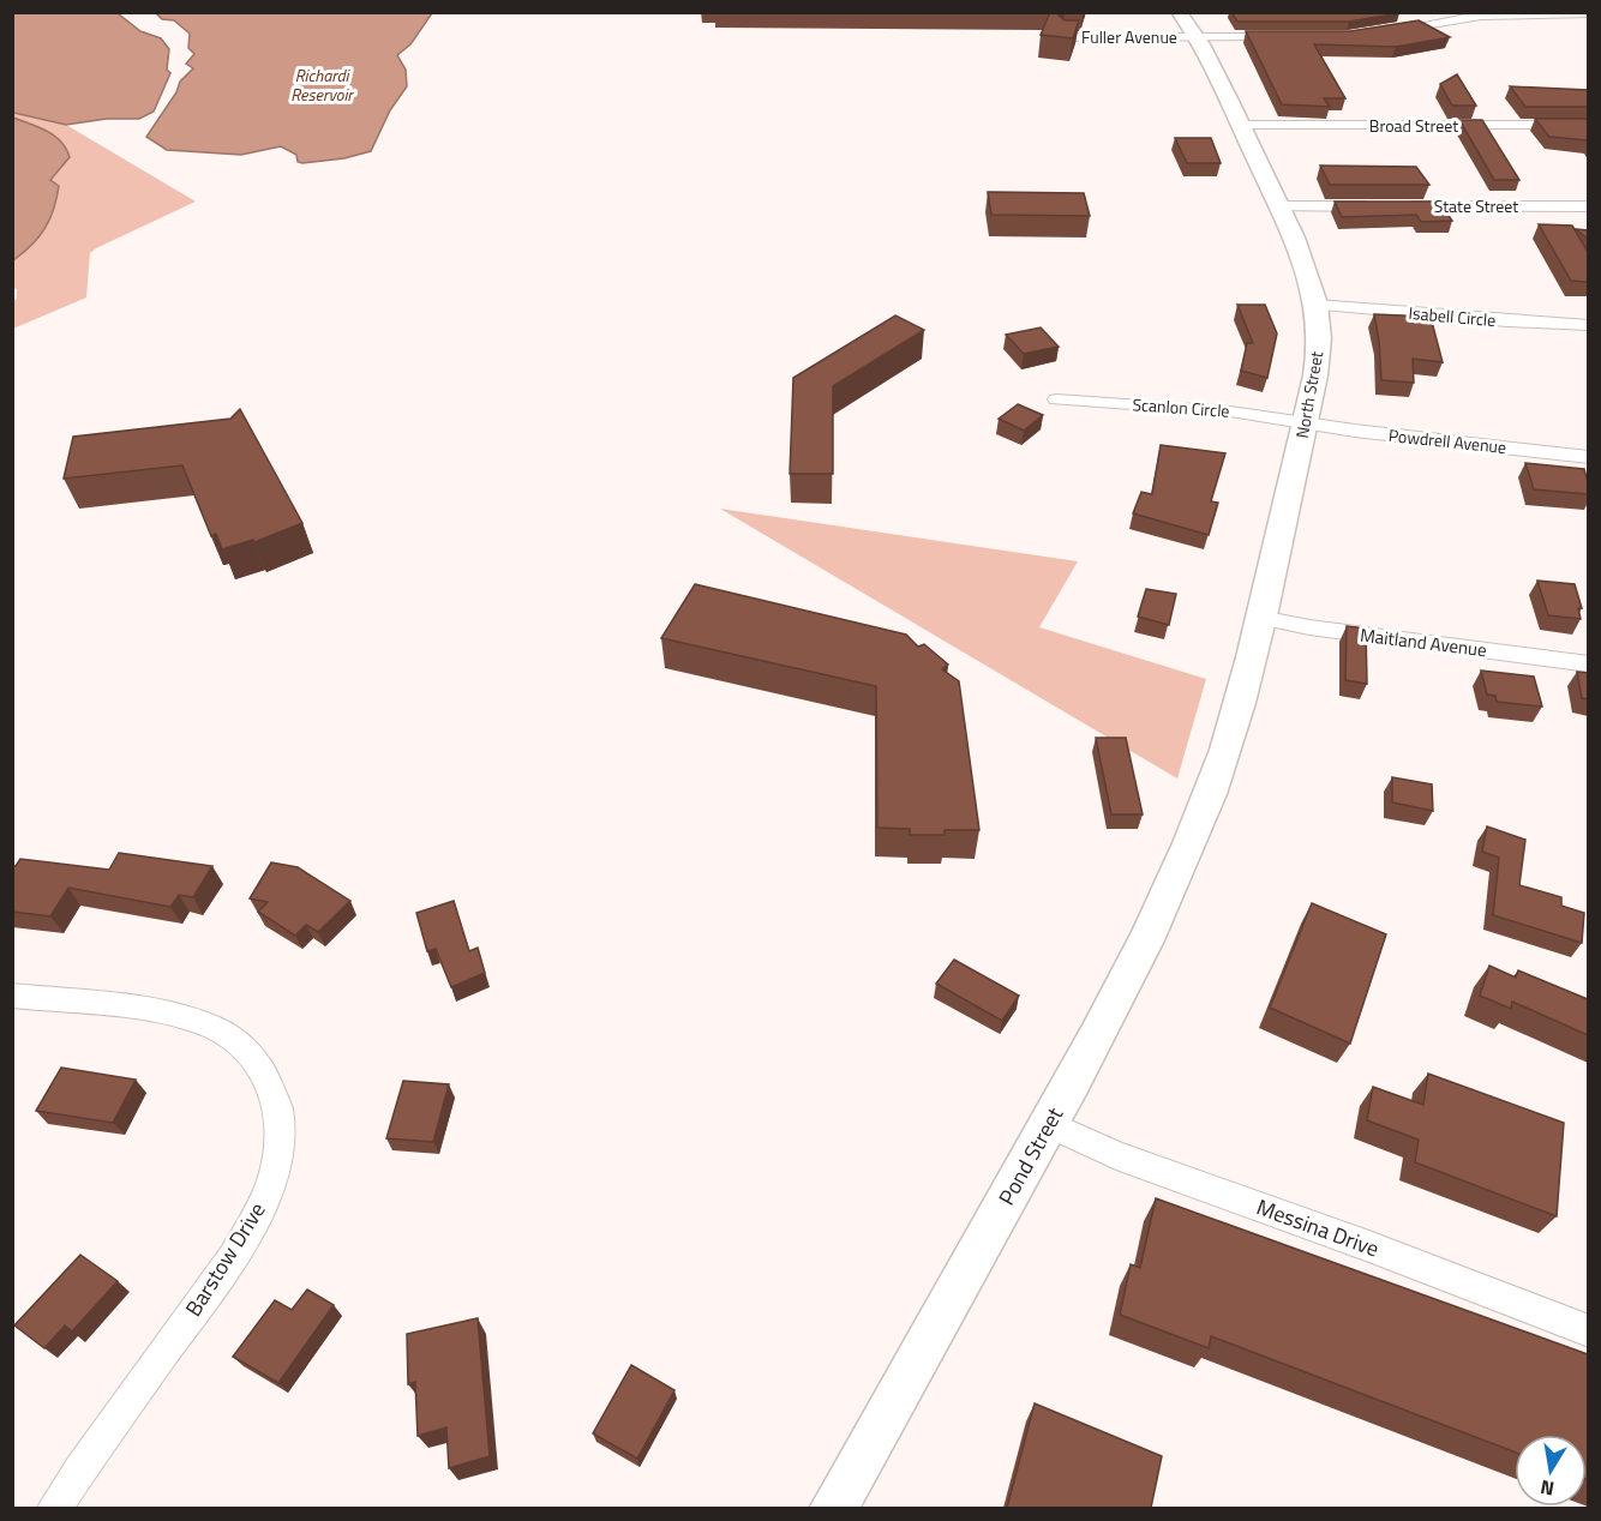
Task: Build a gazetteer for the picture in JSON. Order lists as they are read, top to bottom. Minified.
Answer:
{"streets":{"main road":["North Street","Pond Street"],"street":["Fuller Avenue","Broad Street","State Street","Isabell Circle","Scanlon Circle","Powdrell Avenue","Maitland Avenue","Messina Drive","Barstow Drive"]},"crossings":[["Fuller Avenue","North Street"],["Broad Street","North Street"],["State Street","North Street"],["Isabell Circle","North Street"],["North Street","Scanlon Circle"],["North Street","Powdrell Avenue"],["North Street","Maitland Avenue"],["North Street","Pond Street"],["Scanlon Circle","Powdrell Avenue"],["Pond Street","Messina Drive"]],"water":["Richardi Reservoir"],"north":"bottom"}
